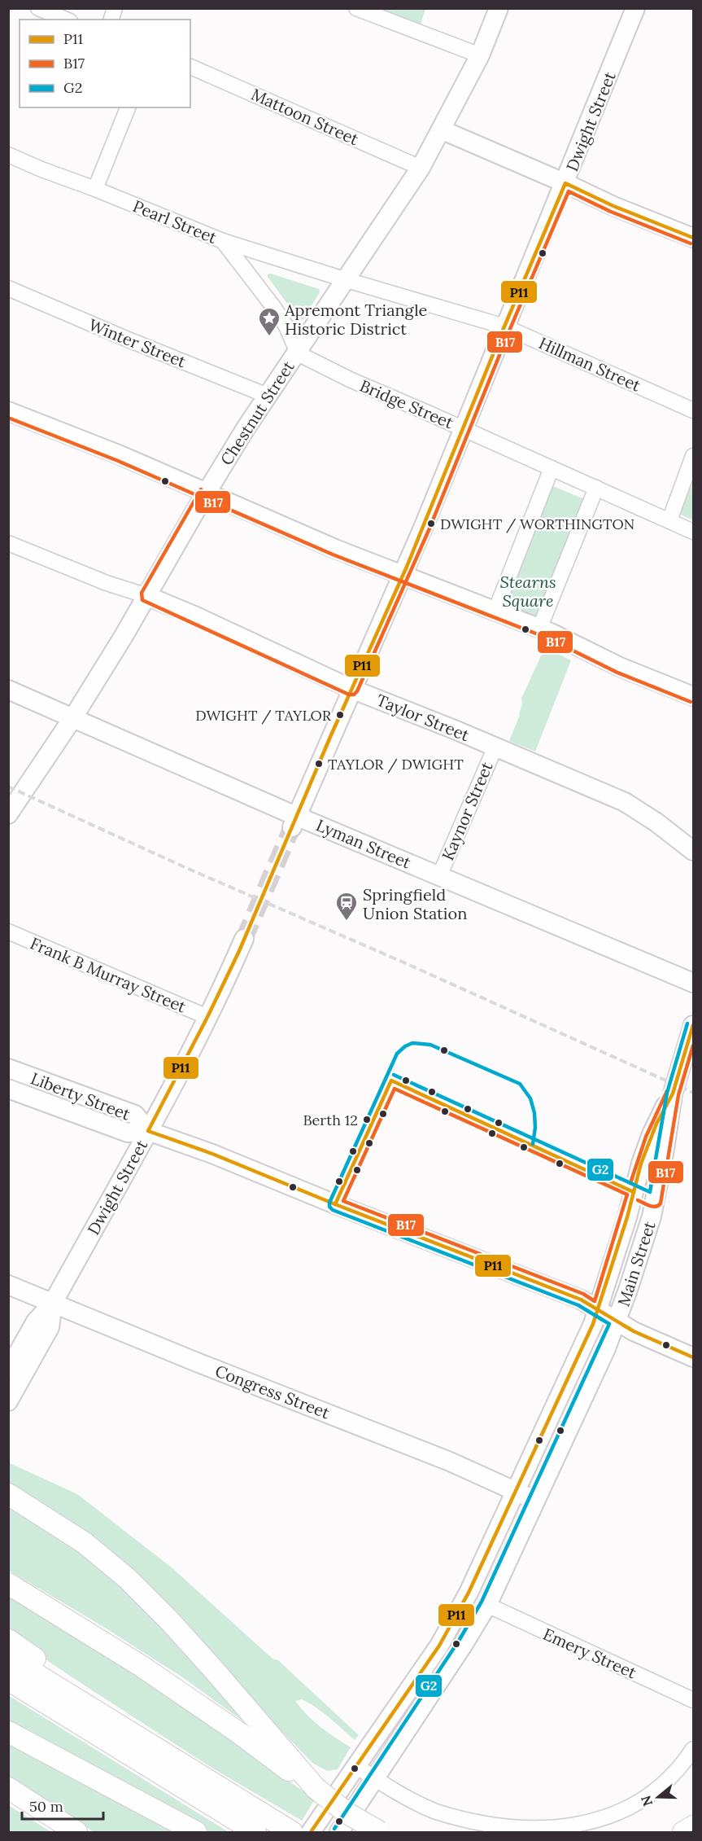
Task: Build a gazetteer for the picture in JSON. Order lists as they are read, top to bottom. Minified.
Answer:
{"streets":{"main road":["Dwight Street","Chestnut Street","Taylor Street","Lyman Street","Liberty Street","Main Street","Congress Street"],"street":["Mattoon Street","Pearl Street","Winter Street","Hillman Street","Bridge Street","Kaynor Street","Frank B Murray Street","Emery Street"]},"crossings":[["Mattoon Street","Chestnut Street"],["Dwight Street","Hillman Street"],["Dwight Street","Bridge Street"],["Dwight Street","Taylor Street"],["Dwight Street","Lyman Street"],["Dwight Street","Frank B Murray Street"],["Dwight Street","Liberty Street"],["Dwight Street","Congress Street"],["Pearl Street","Hillman Street"],["Pearl Street","Chestnut Street"],["Winter Street","Chestnut Street"],["Hillman Street","Chestnut Street"],["Bridge Street","Chestnut Street"],["Chestnut Street","Taylor Street"],["Chestnut Street","Lyman Street"],["Taylor Street","Kaynor Street"],["Kaynor Street","Lyman Street"],["Liberty Street","Main Street"],["Main Street","Congress Street"],["Main Street","Emery Street"]],"parks":["Stearns Square"],"places":{"place":["Apremont Triangle Historic District"],"other":["DWIGHT / WORTHINGTON","DWIGHT / TAYLOR","TAYLOR / DWIGHT","Berth 12"],"station":["Springfield Union Station"]},"lines":["transit line P11","transit line B17","transit line G2"],"legend":["P11","B17","G2"],"scale_bar":"50 m","north":"left"}
